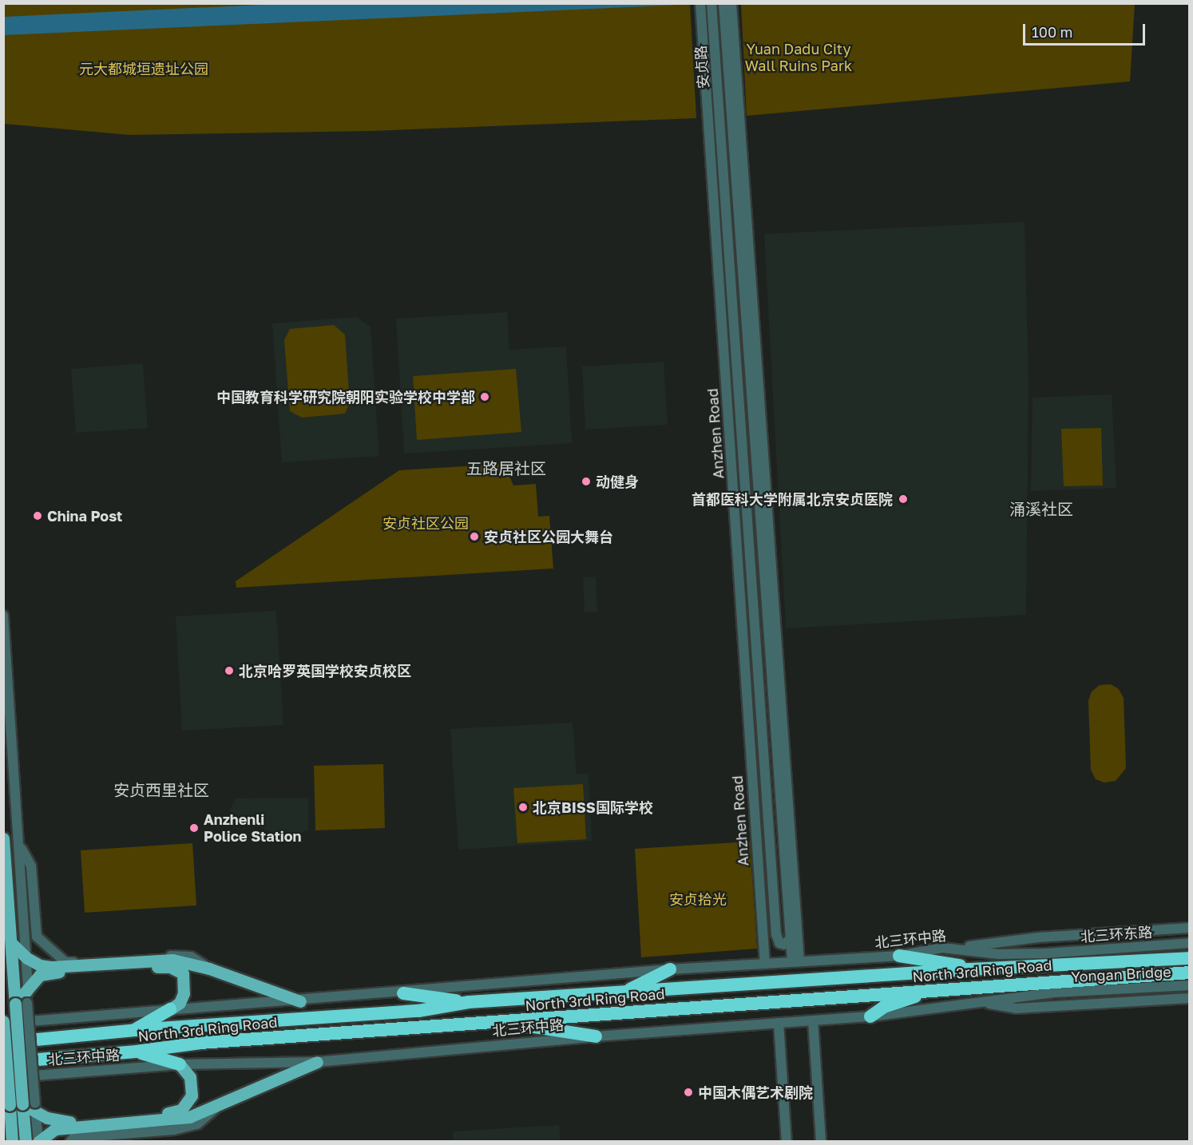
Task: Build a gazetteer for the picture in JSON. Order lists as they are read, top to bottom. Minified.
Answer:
{"streets":{"highway":["North 3rd Ring Road"],"street":["安贞路","Anzhen Road","北三环东路","北三环中路","Yongan Bridge"]},"crossings":[["安贞路","Anzhen Road"],["Anzhen Road","北三环中路"],["北三环东路","北三环中路"],["北三环东路","North 3rd Ring Road"],["北三环中路","North 3rd Ring Road"],["北三环中路","Yongan Bridge"],["North 3rd Ring Road","Yongan Bridge"]],"districts":["五路居社区","涌溪社区","安贞西里社区"],"parks":["Yuan Dadu City Wall Ruins Park","元大都城垣遗址公园","安贞社区公园","安贞拾光"],"places":["中国教育科学研究院朝阳实验学校中学部","动健身","首都医科大学附属北京安贞医院","China Post","安贞社区公园大舞台","北京哈罗英国学校安贞校区","北京BISS国际学校","Anzhenli Police Station","中国木偶艺术剧院"],"scale_bar":"100 m"}
